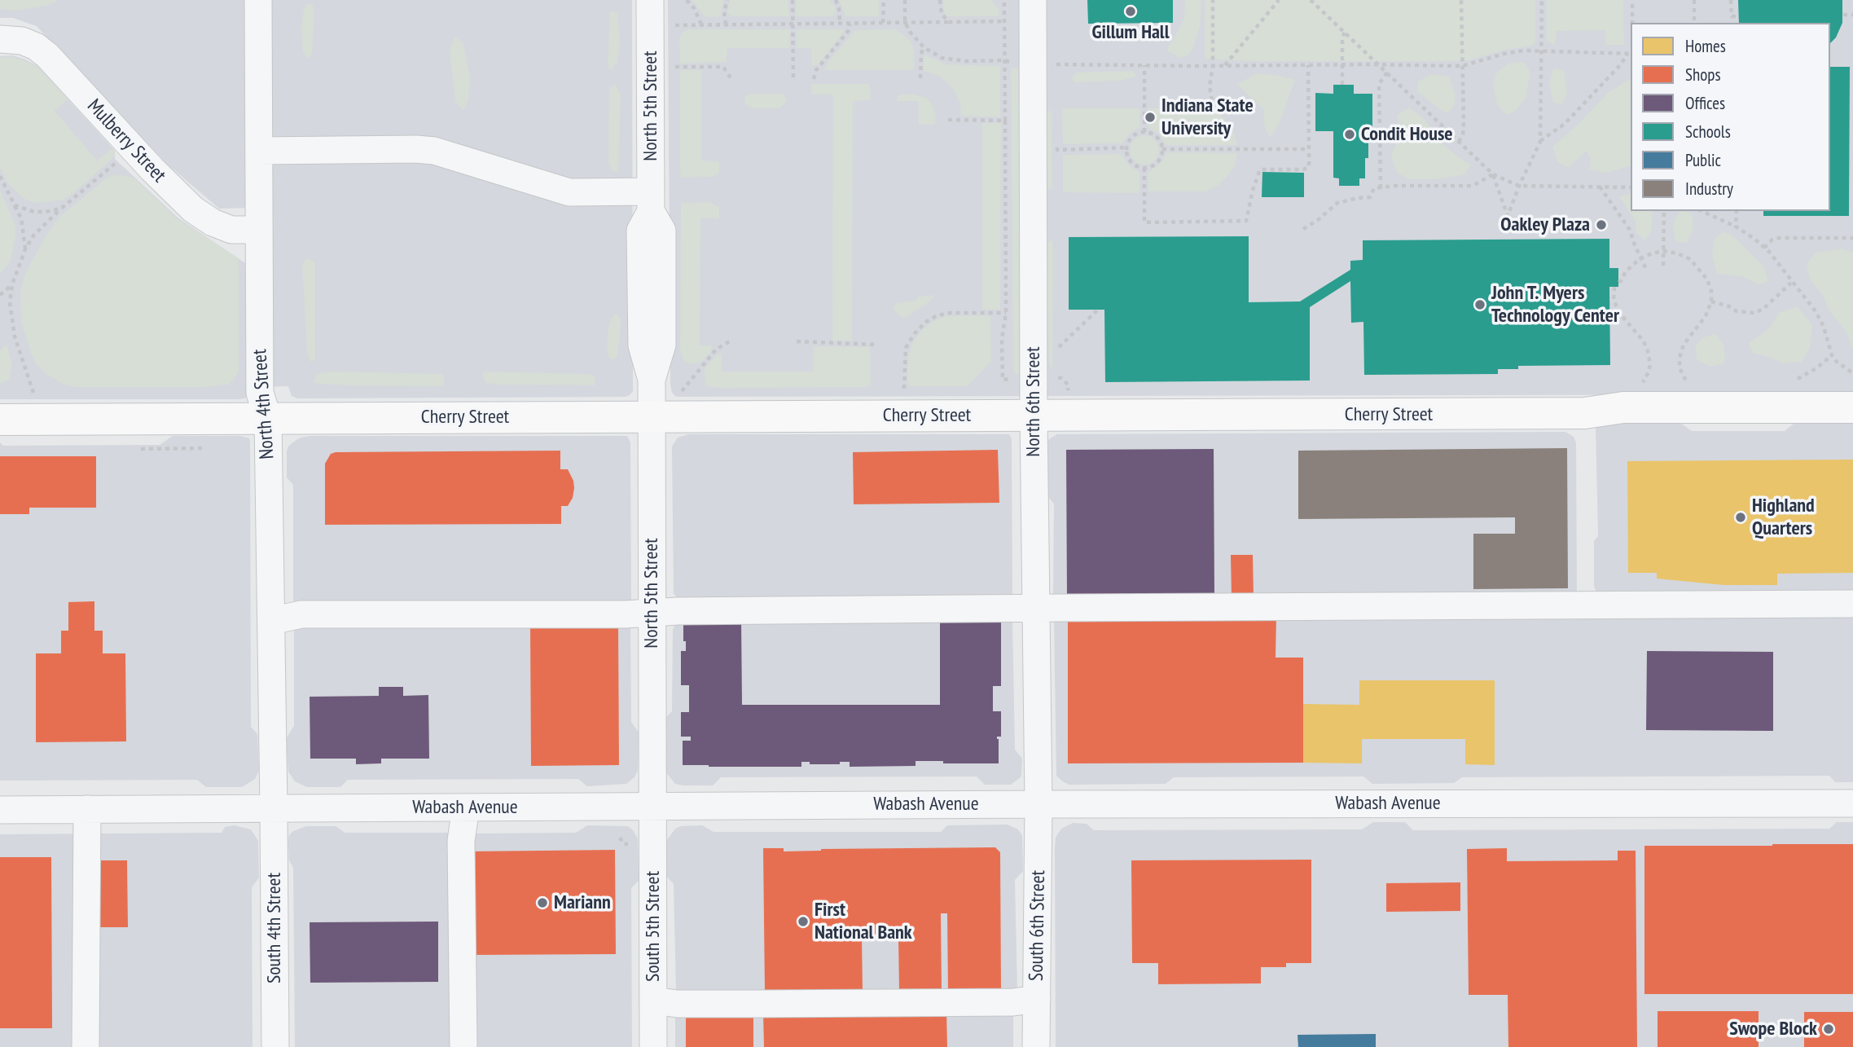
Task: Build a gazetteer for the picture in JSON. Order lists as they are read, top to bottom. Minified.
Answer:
{"streets":{"main road":["Cherry Street"],"street":["North 5th Street","Mulberry Street","North 6th Street","North 4th Street","Wabash Avenue","South 6th Street","South 5th Street","South 4th Street"]},"crossings":[["North 5th Street","Cherry Street"],["North 5th Street","Wabash Avenue"],["North 5th Street","South 5th Street"],["Mulberry Street","North 4th Street"],["North 6th Street","Cherry Street"],["North 6th Street","Wabash Avenue"],["North 6th Street","South 6th Street"],["North 4th Street","Cherry Street"],["North 4th Street","Wabash Avenue"],["North 4th Street","South 4th Street"],["Wabash Avenue","South 6th Street"],["Wabash Avenue","South 5th Street"],["Wabash Avenue","South 4th Street"]],"places":["Gillum Hall","Indiana State University","Condit House","Oakley Plaza","John T. Myers Technology Center","Highland Quarters","Mariann","First National Bank","Swope Block"],"legend":["Homes","Shops","Offices","Schools","Public","Industry"]}
